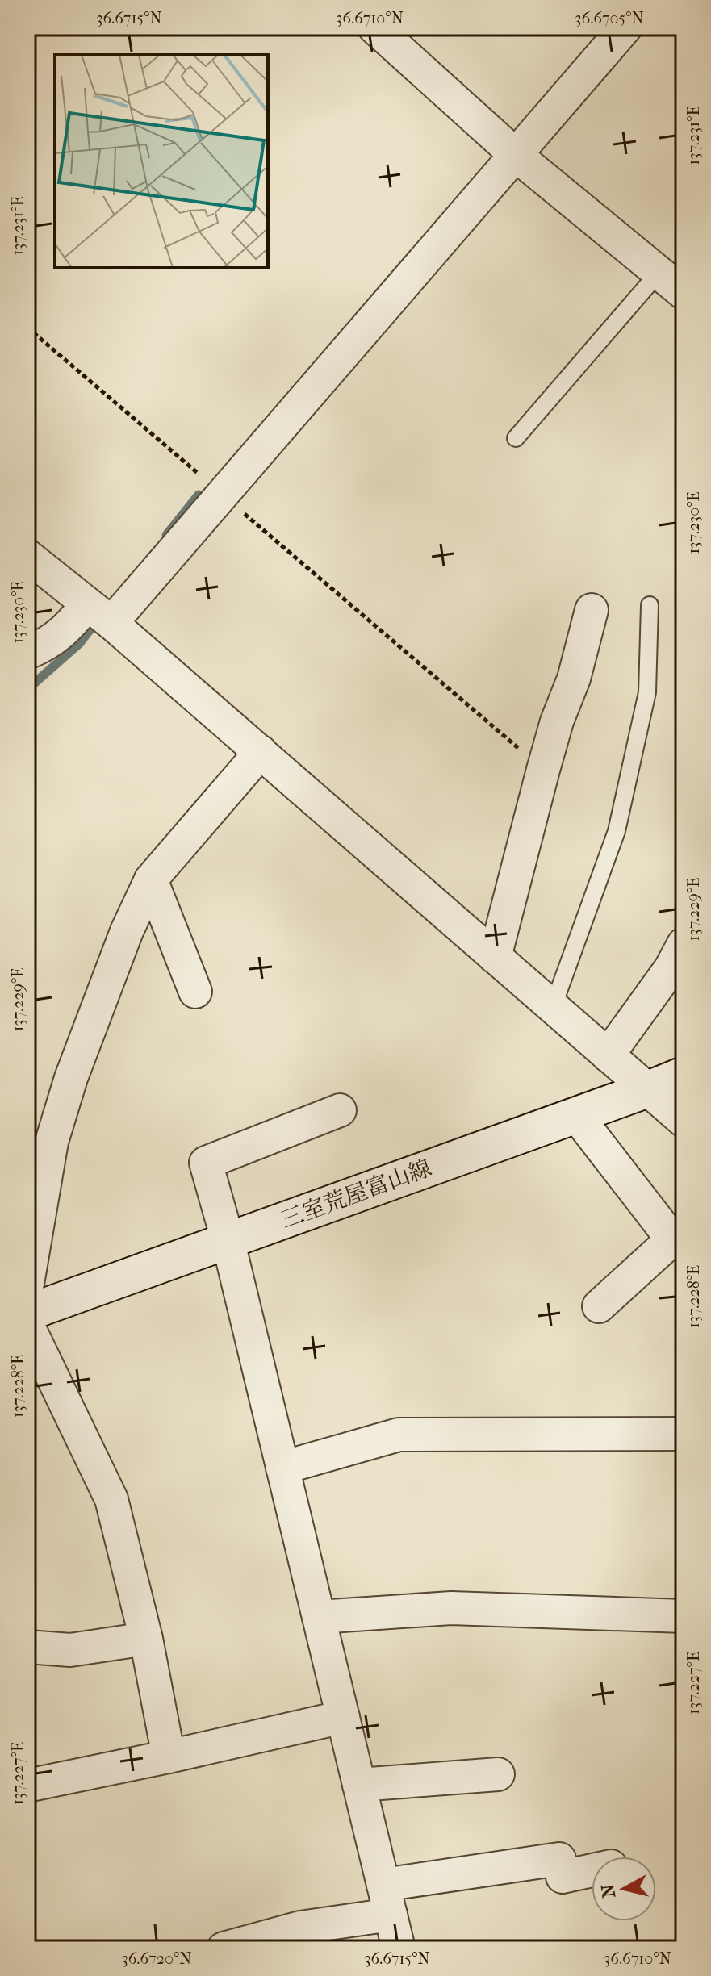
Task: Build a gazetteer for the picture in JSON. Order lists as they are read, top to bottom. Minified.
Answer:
{"streets":{"main road":["三室荒屋富山線"]},"north":"left","coordinates":["36.6715°N","36.6710°N","36.6705°N","137.231°E","137.230°E","137.229°E","137.228°E","137.227°E","36.6720°N"]}
